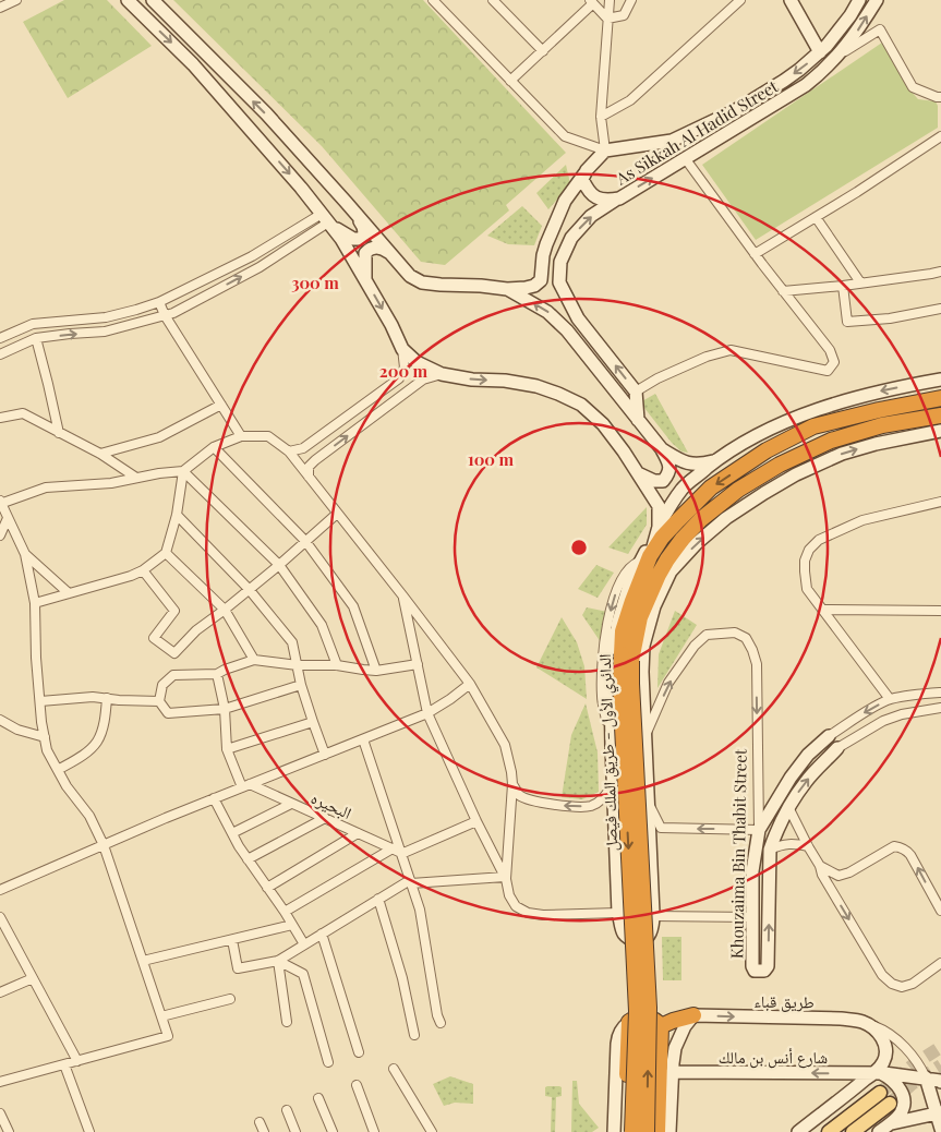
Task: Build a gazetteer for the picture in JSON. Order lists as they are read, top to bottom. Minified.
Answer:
{"streets":{"highway":["الدائري الأول - طريق الملك فيصل"],"main road":["As Sikkah Al Hadid Street","Khouzaima Bin Thabit Street","طريق قباء","شارع أنس بن مالك"],"street":["البحيره"]},"one_way":["طريق قباء","شارع أنس بن مالك"],"rings":["300 m","200 m","100 m"]}
